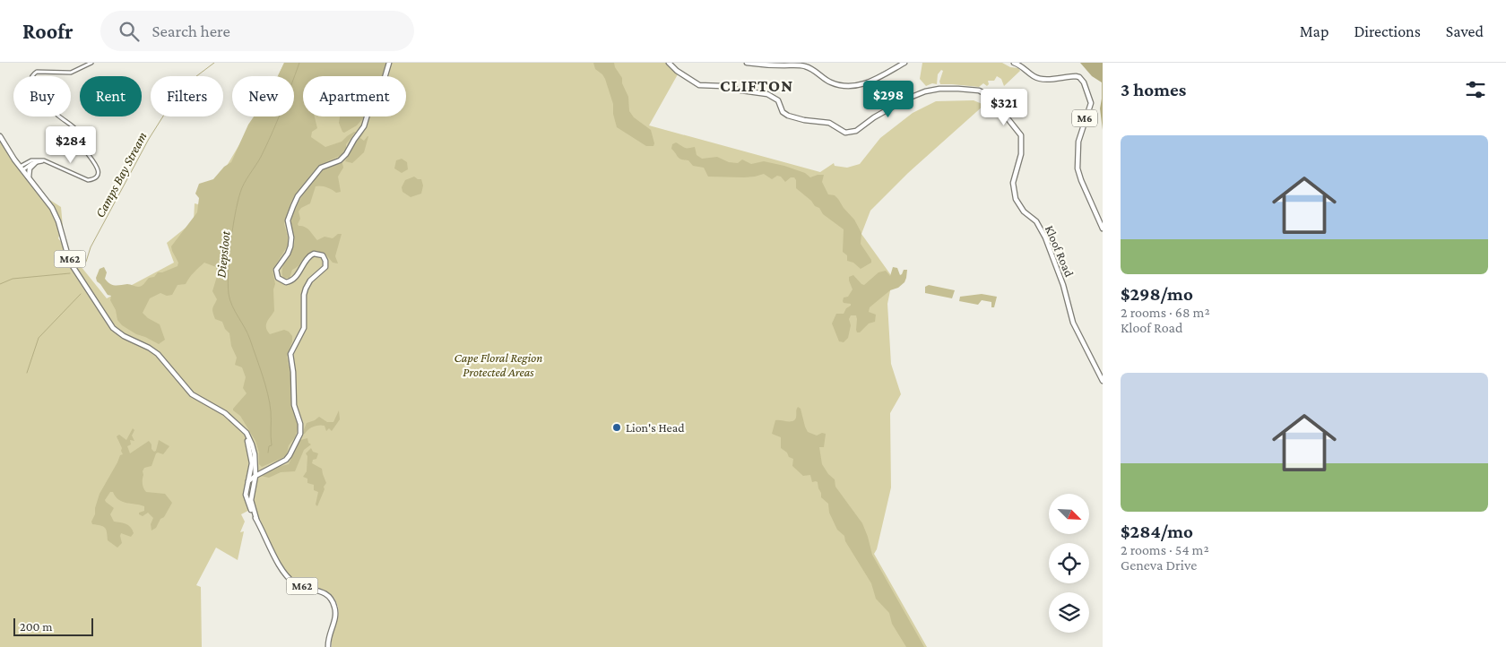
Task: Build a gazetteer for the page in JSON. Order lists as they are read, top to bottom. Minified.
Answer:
{"streets":{"main road":["M6","Kloof Road","M62"]},"districts":["CLIFTON"],"water":["Camps Bay Stream","Diepsloot"],"parks":["Cape Floral Region Protected Areas"],"places":["Lion's Head"],"scale_bar":"200 m","north":"bottom right","page":{"header":"Roofr","search":"Search here","nav":["Map","Directions","Saved"],"heading":"3 homes","chip":["Buy","Rent","Filters","New","Apartment"],"price":["$298","$321","$284"],"list":[{"name":"$298/mo","note":"2 rooms · 68 m² · Kloof Road"},{"name":"$284/mo","note":"2 rooms · 54 m² · Geneva Drive"}],"scale":"200 m"}}
